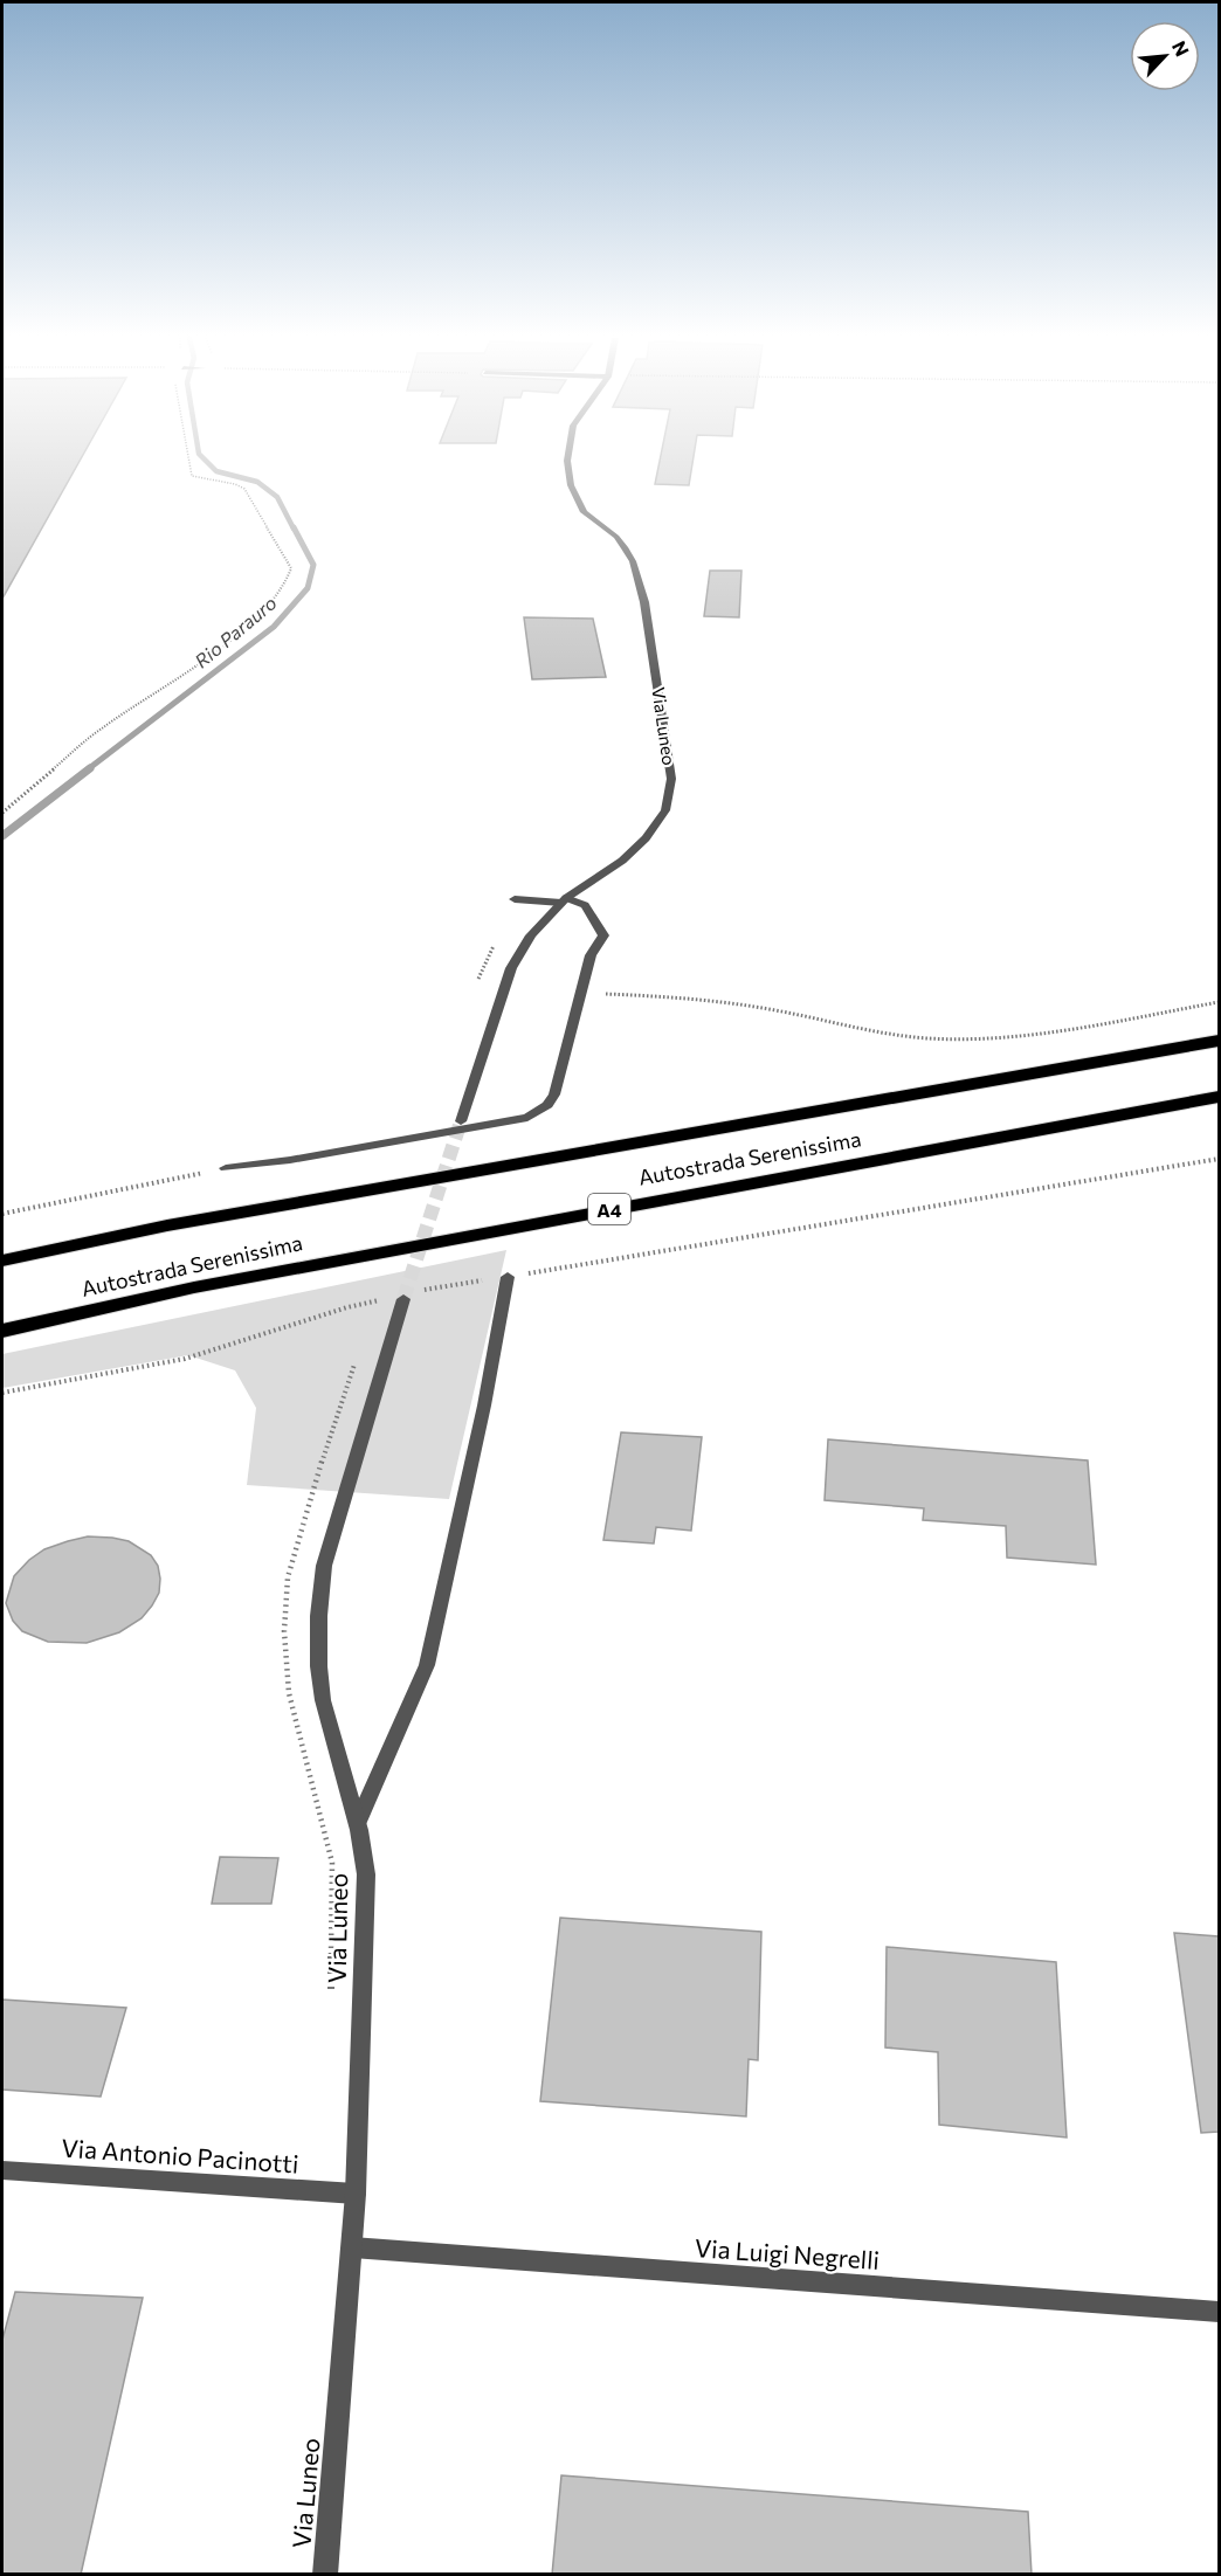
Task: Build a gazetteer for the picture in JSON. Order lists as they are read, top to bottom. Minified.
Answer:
{"streets":{"highway":["Autostrada Serenissima","A4"],"street":["Via Luneo","Via Antonio Pacinotti","Via Luigi Negrelli"]},"crossings":[["Via Luneo","Via Antonio Pacinotti"],["Via Luneo","Via Luigi Negrelli"]],"water":["Rio Parauro"],"north":"top right"}
